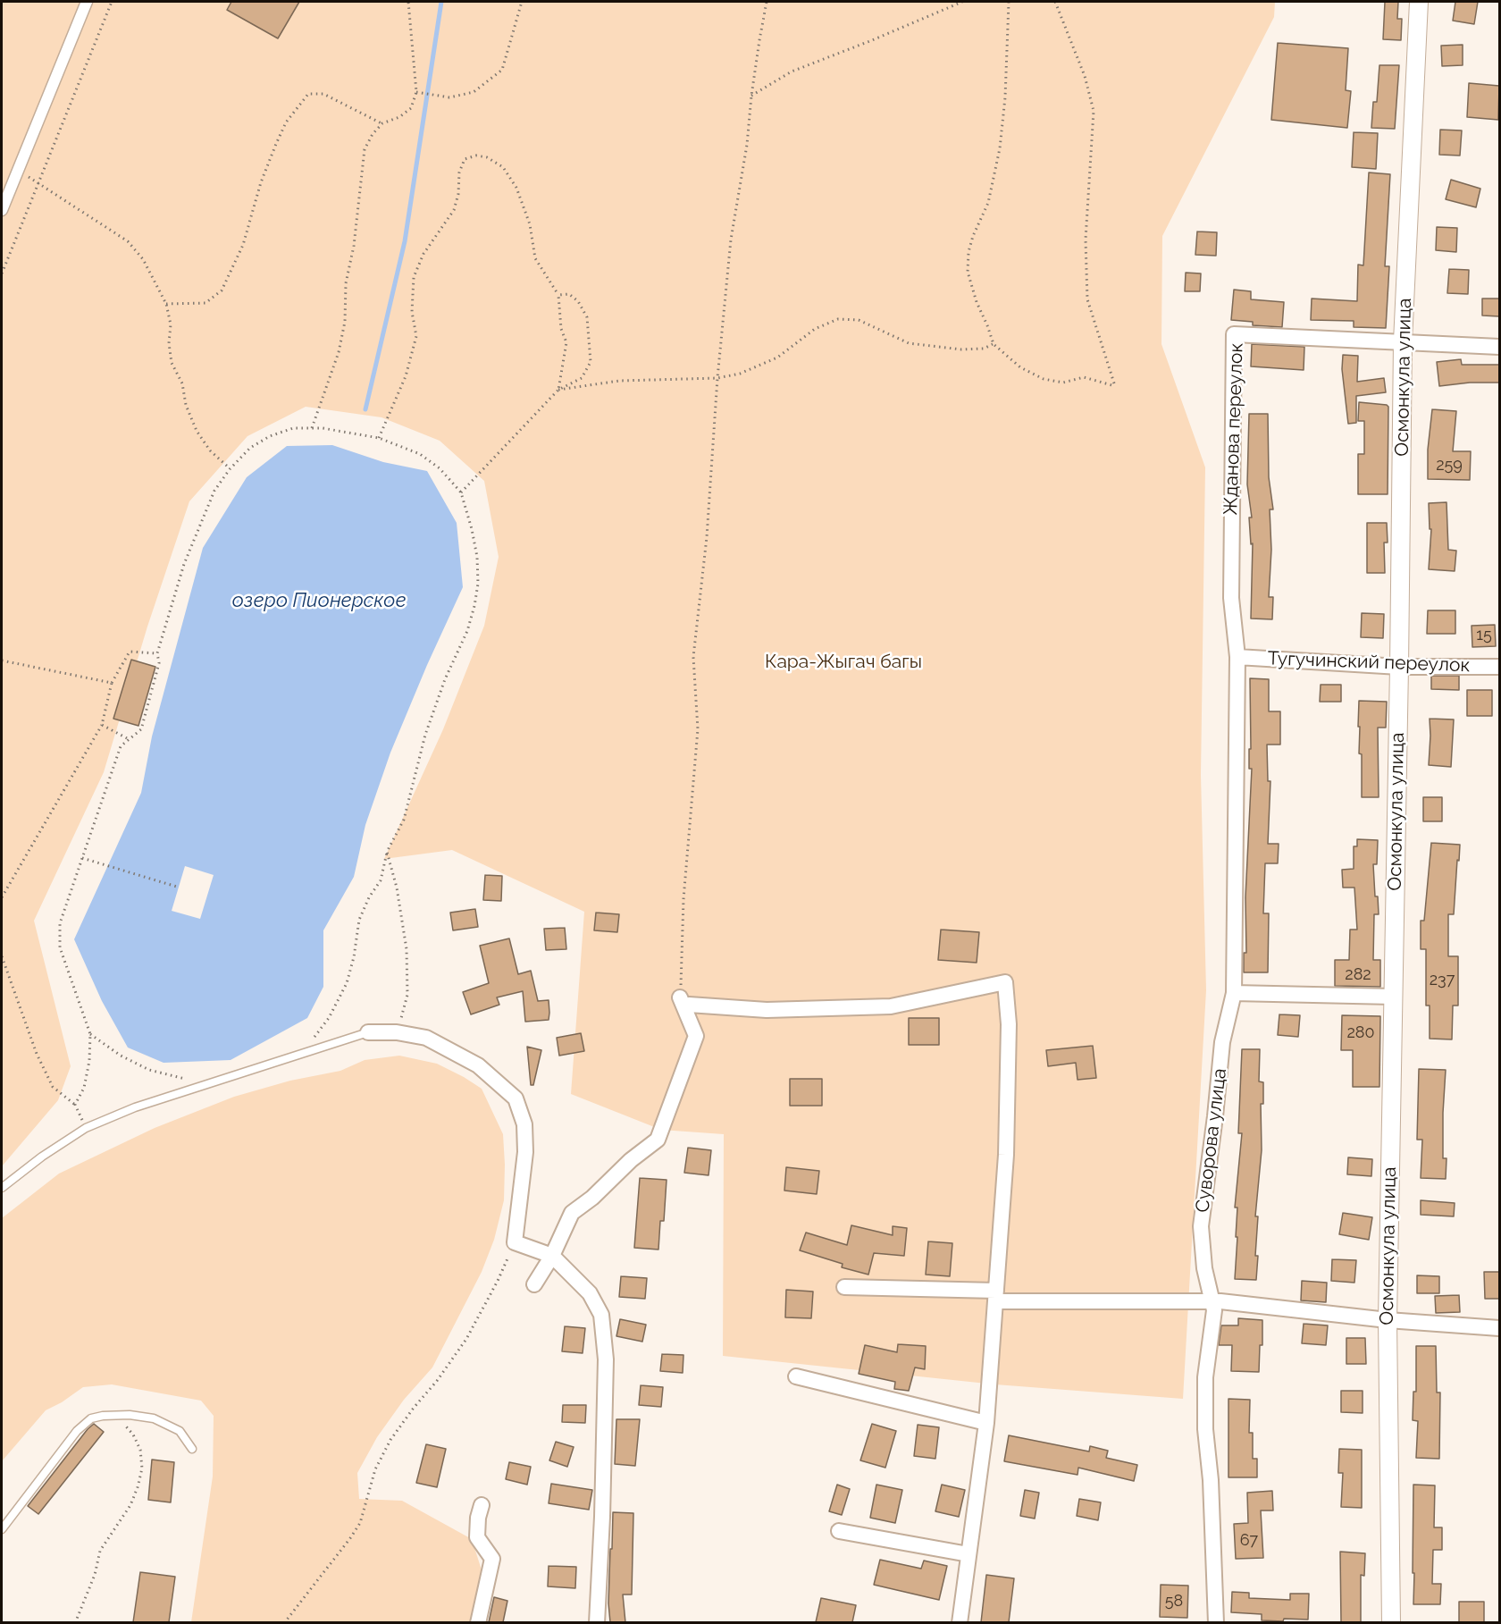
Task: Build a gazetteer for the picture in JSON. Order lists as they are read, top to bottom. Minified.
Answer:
{"streets":{"street":["Осмонкула улица","Жданова переулок","Тугучинский переулок","Суворова улица"]},"crossings":[["Осмонкула улица","Жданова переулок"],["Осмонкула улица","Тугучинский переулок"],["Жданова переулок","Тугучинский переулок"],["Жданова переулок","Суворова улица"],["Тугучинский переулок","Суворова улица"]],"water":["озеро Пионерское"],"parks":["Кара-Жыгач багы"],"house_numbers":["259","15","282","237","280","67","58"]}
